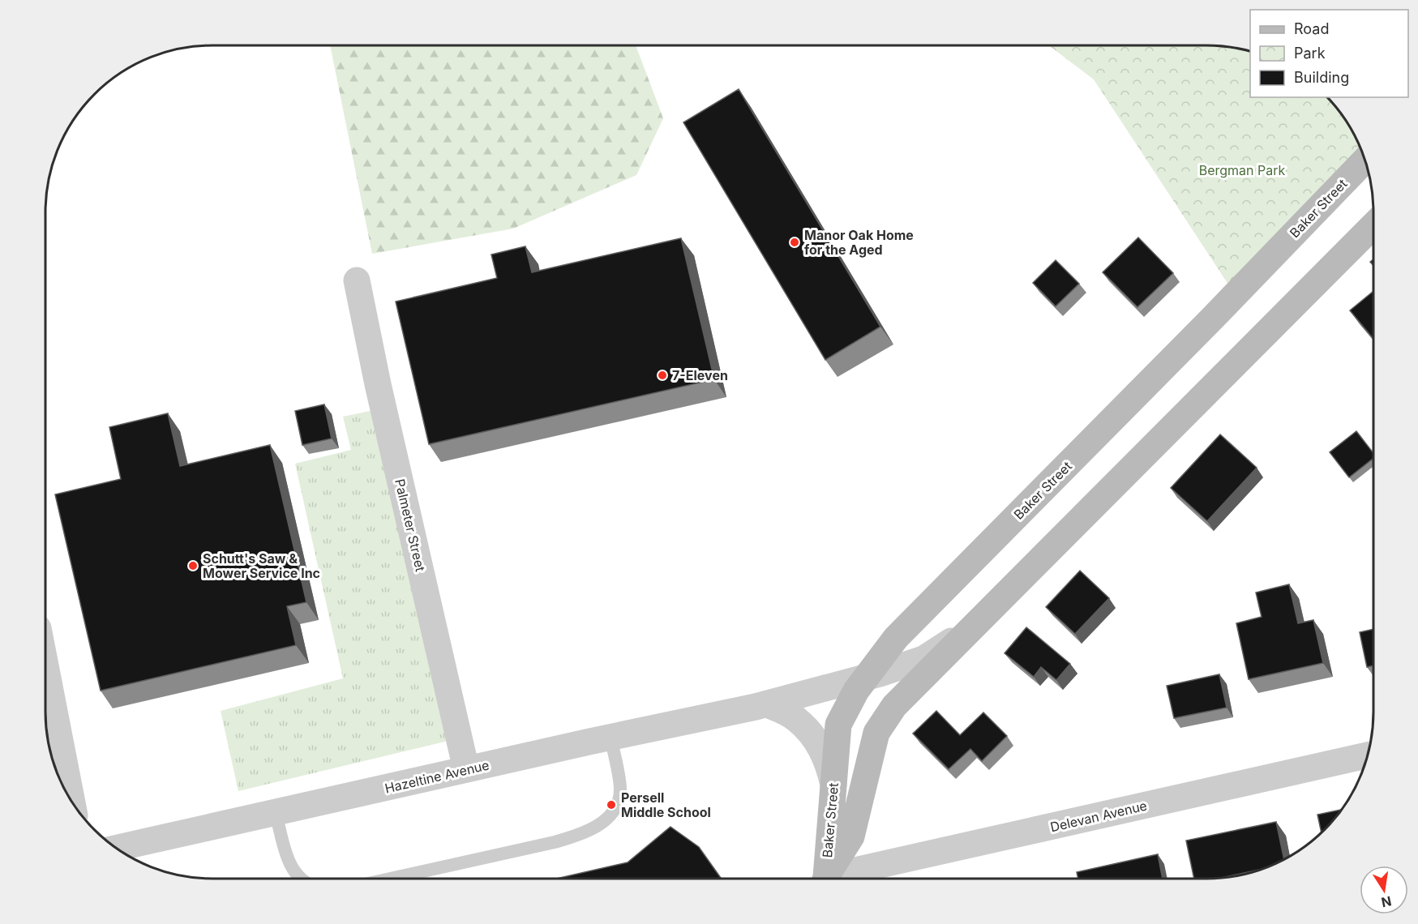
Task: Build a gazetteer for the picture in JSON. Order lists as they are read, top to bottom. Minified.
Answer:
{"streets":{"street":["Baker Street","Palmeter Street","Hazeltine Avenue","Delevan Avenue"]},"crossings":[["Baker Street","Hazeltine Avenue"],["Palmeter Street","Hazeltine Avenue"]],"parks":["Bergman Park"],"places":["Manor Oak Home for the Aged","7-Eleven","Schutt's Saw & Mower Service Inc","Persell Middle School"],"legend":["Road","Park","Building"],"north":"bottom"}
